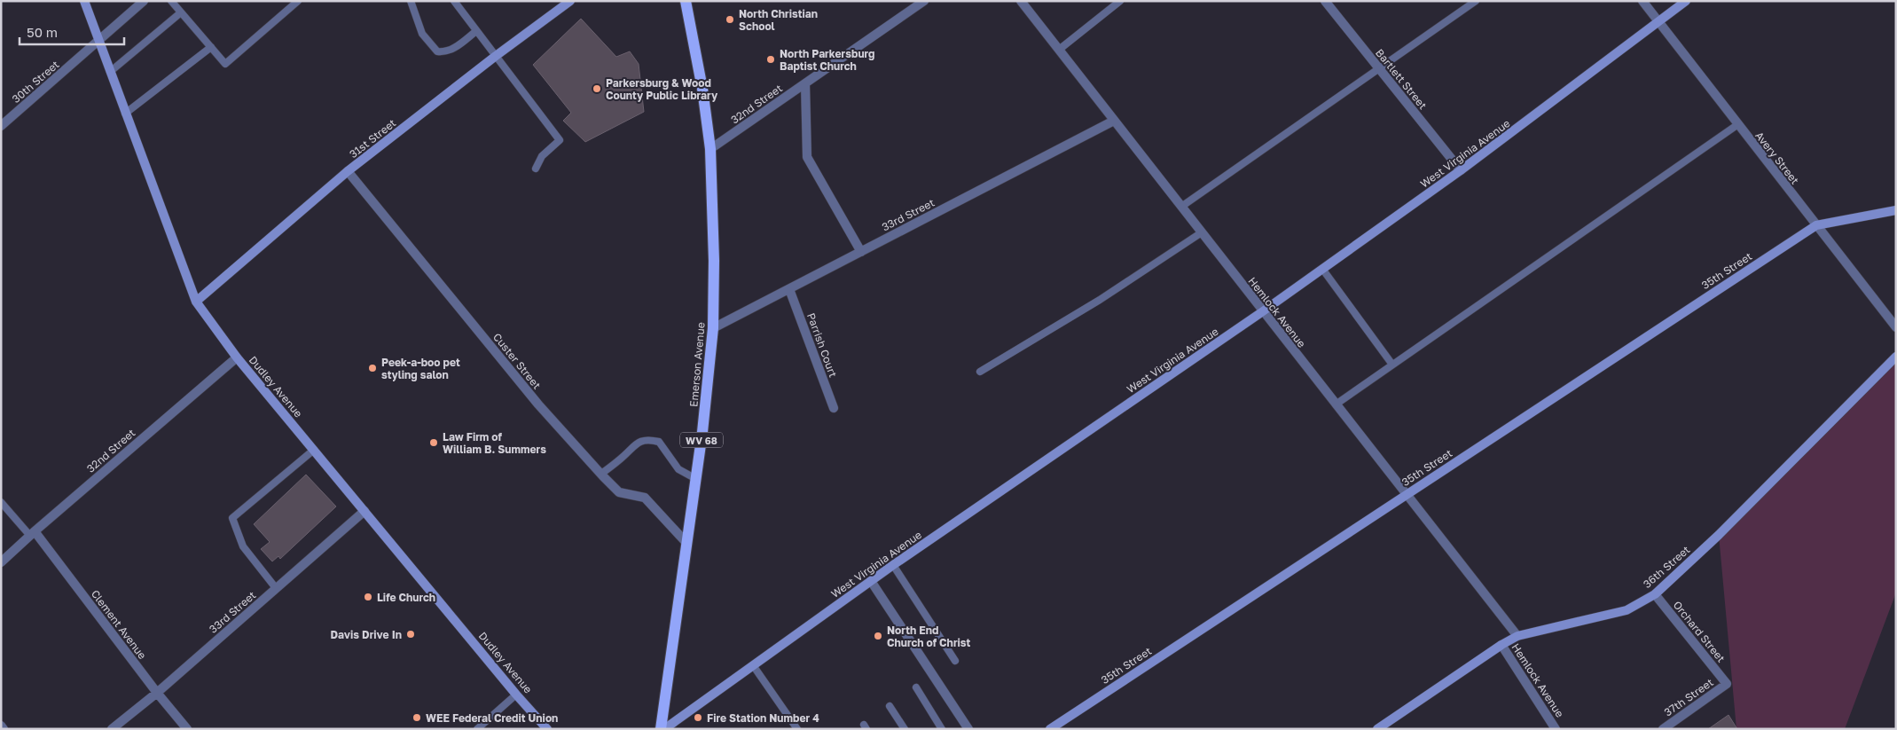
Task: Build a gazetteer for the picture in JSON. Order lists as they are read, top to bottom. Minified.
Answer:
{"streets":{"main road":["Emerson Avenue","WV 68"],"street":["Bartlett Street","30th Street","32nd Street","31st Street","West Virginia Avenue","Avery Street","33rd Street","35th Street","Hemlock Avenue","Parrish Court","Custer Street","Dudley Avenue","36th Street","Clement Avenue","Orchard Street","37th Street"]},"crossings":[["Bartlett Street","West Virginia Avenue"],["30th Street","Dudley Avenue"],["32nd Street","Emerson Avenue"],["32nd Street","Dudley Avenue"],["32nd Street","Clement Avenue"],["31st Street","Custer Street"],["31st Street","Dudley Avenue"],["West Virginia Avenue","Avery Street"],["West Virginia Avenue","Hemlock Avenue"],["West Virginia Avenue","Emerson Avenue"],["Avery Street","35th Street"],["33rd Street","Hemlock Avenue"],["33rd Street","Parrish Court"],["33rd Street","Emerson Avenue"],["33rd Street","Dudley Avenue"],["33rd Street","Clement Avenue"],["35th Street","Hemlock Avenue"],["Hemlock Avenue","36th Street"],["Custer Street","Emerson Avenue"],["36th Street","Orchard Street"],["Orchard Street","37th Street"]],"places":["North Christian School","North Parkersburg Baptist Church","Parkersburg & Wood County Public Library","Peek-a-boo pet styling salon","Law Firm of William B. Summers","Life Church","Davis Drive In","North End Church of Christ","WEE Federal Credit Union","Fire Station Number 4"],"scale_bar":"50 m"}
